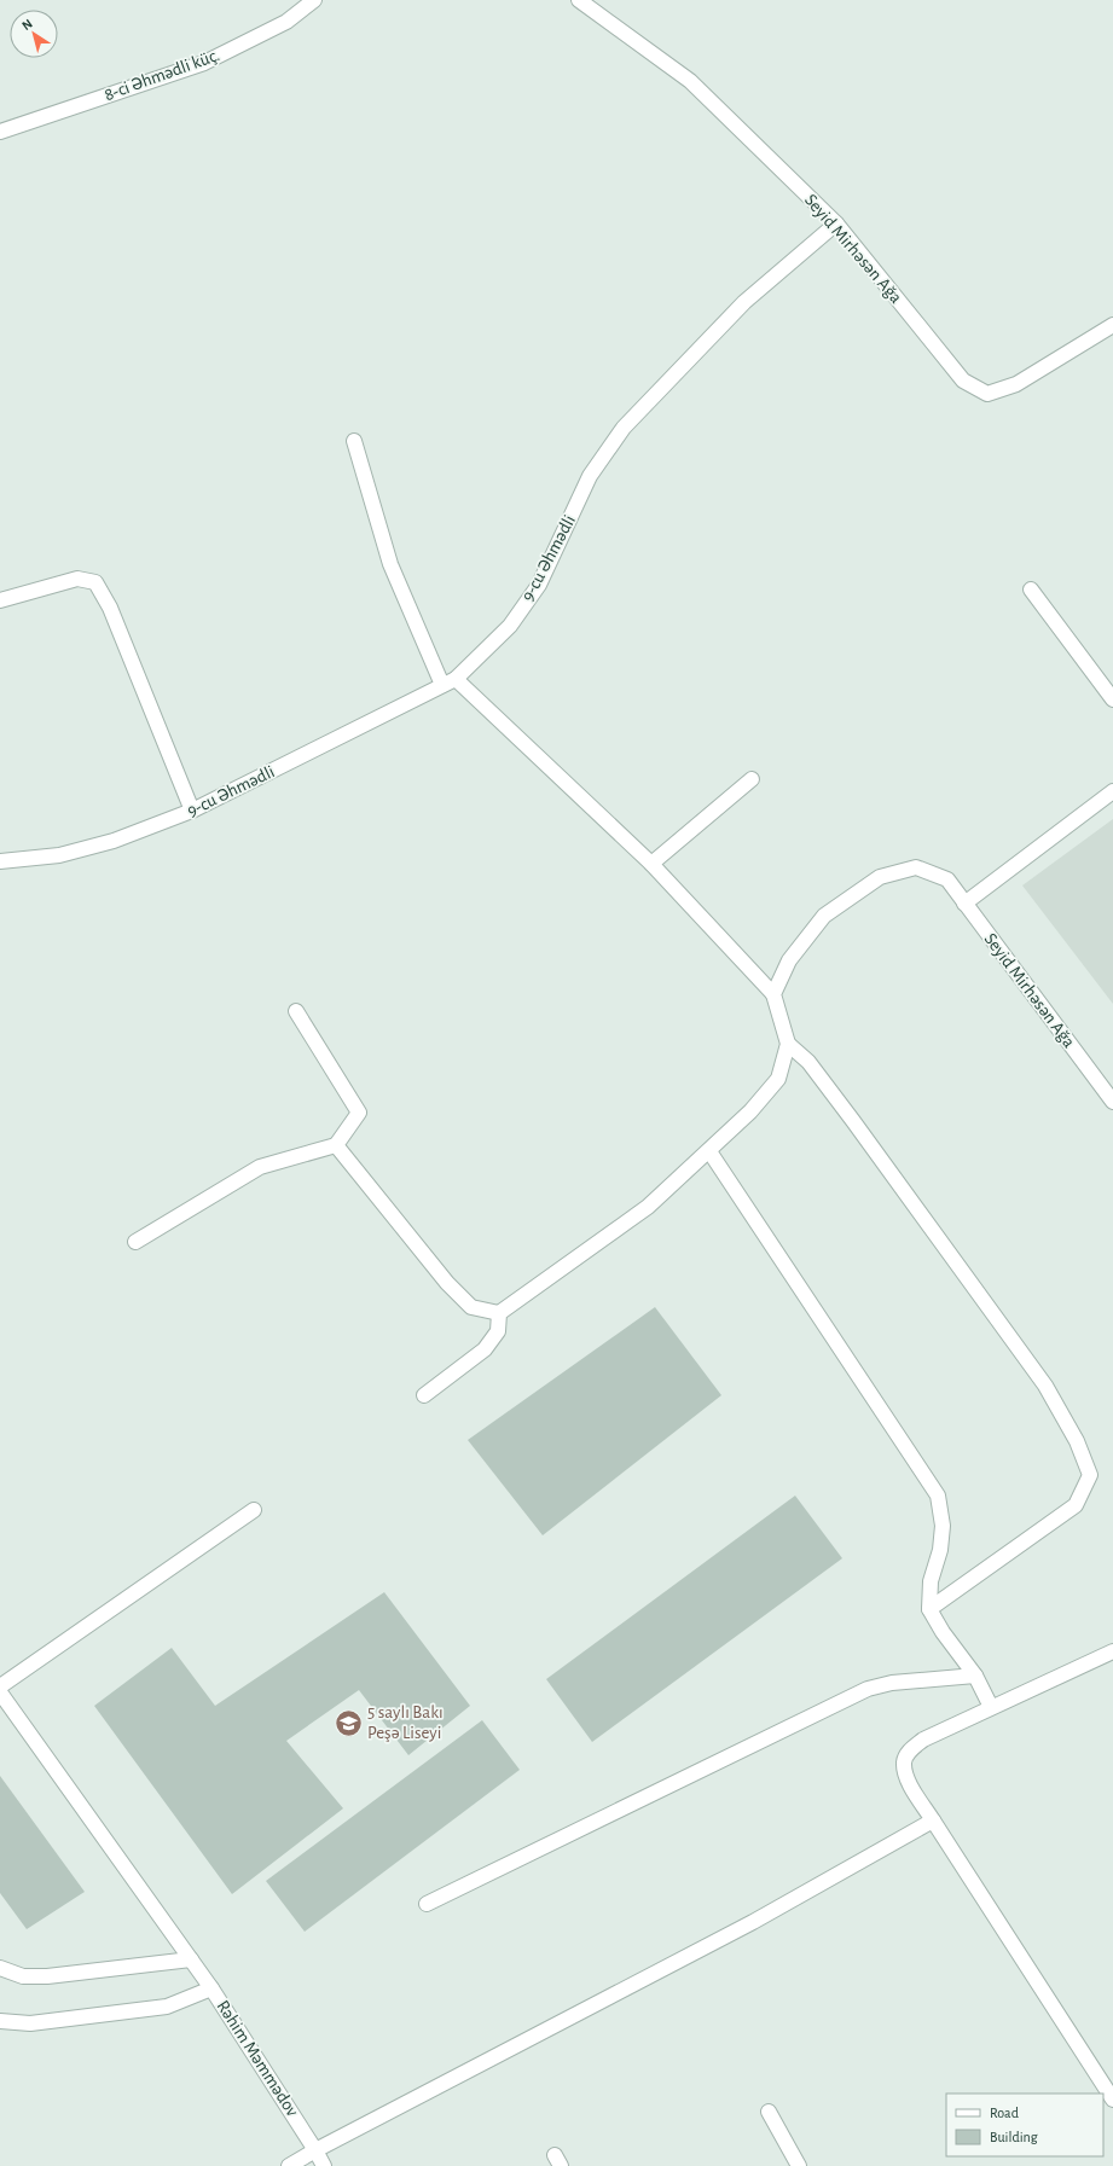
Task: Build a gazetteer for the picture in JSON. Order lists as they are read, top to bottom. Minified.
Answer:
{"streets":{"street":["8-ci Əhmədli küç.","Seyid Mirhəsən Ağa","9-cu Əhmədli","Rəhim Məmmədov"]},"crossings":[["Seyid Mirhəsən Ağa","9-cu Əhmədli"]],"places":{"school or university":["5 saylı Bakı Peşə Liseyi"]},"legend":["Road","Building"],"north":"top left"}
